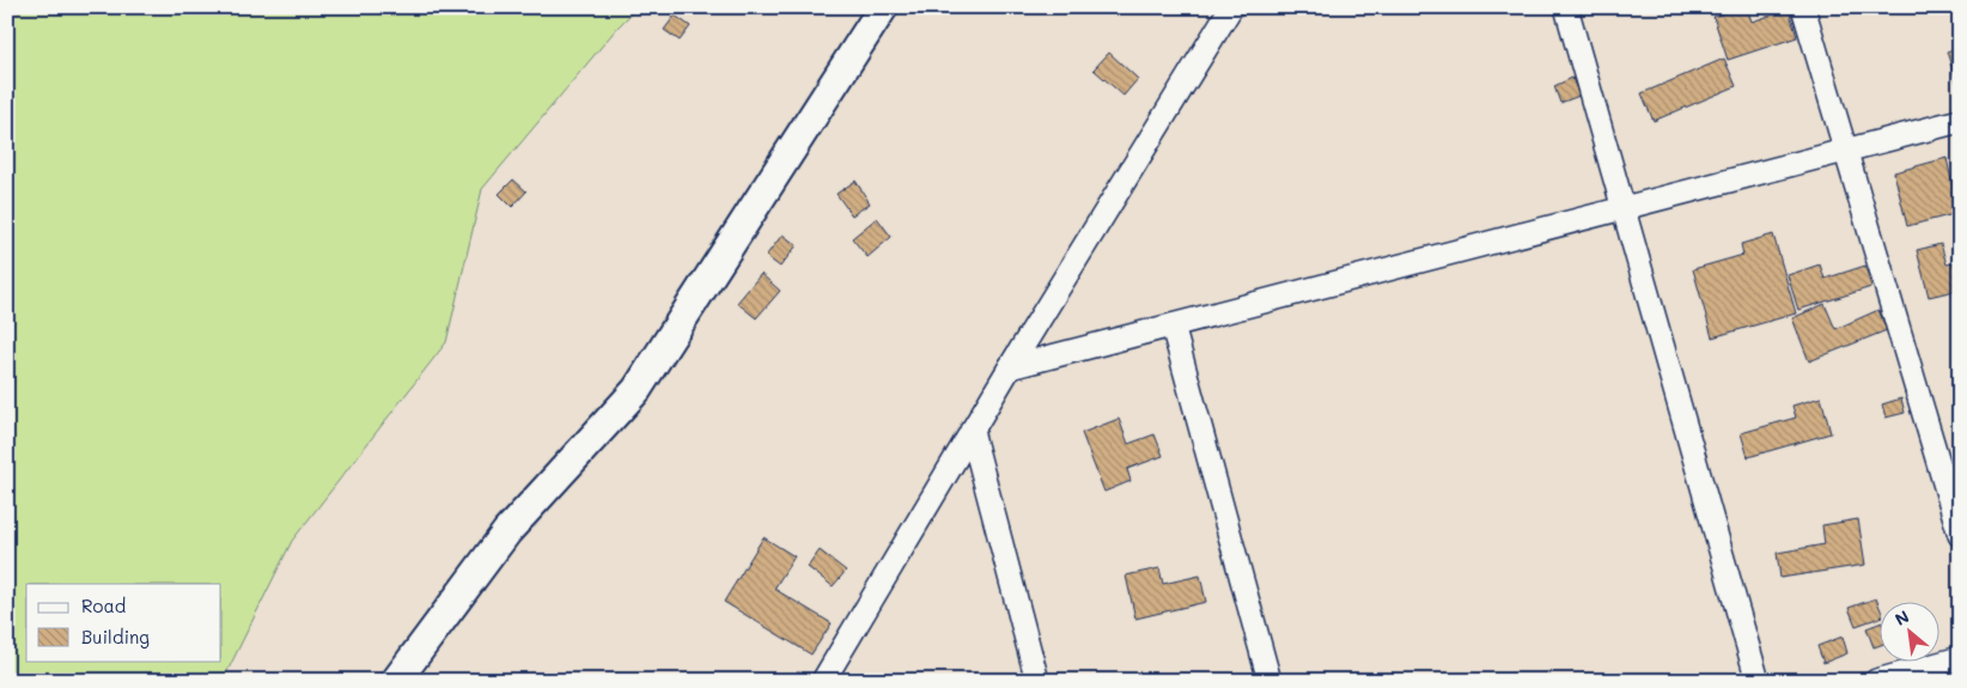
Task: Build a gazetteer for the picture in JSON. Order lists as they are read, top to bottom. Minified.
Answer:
{"legend":["Road","Building"],"north":"top left"}
